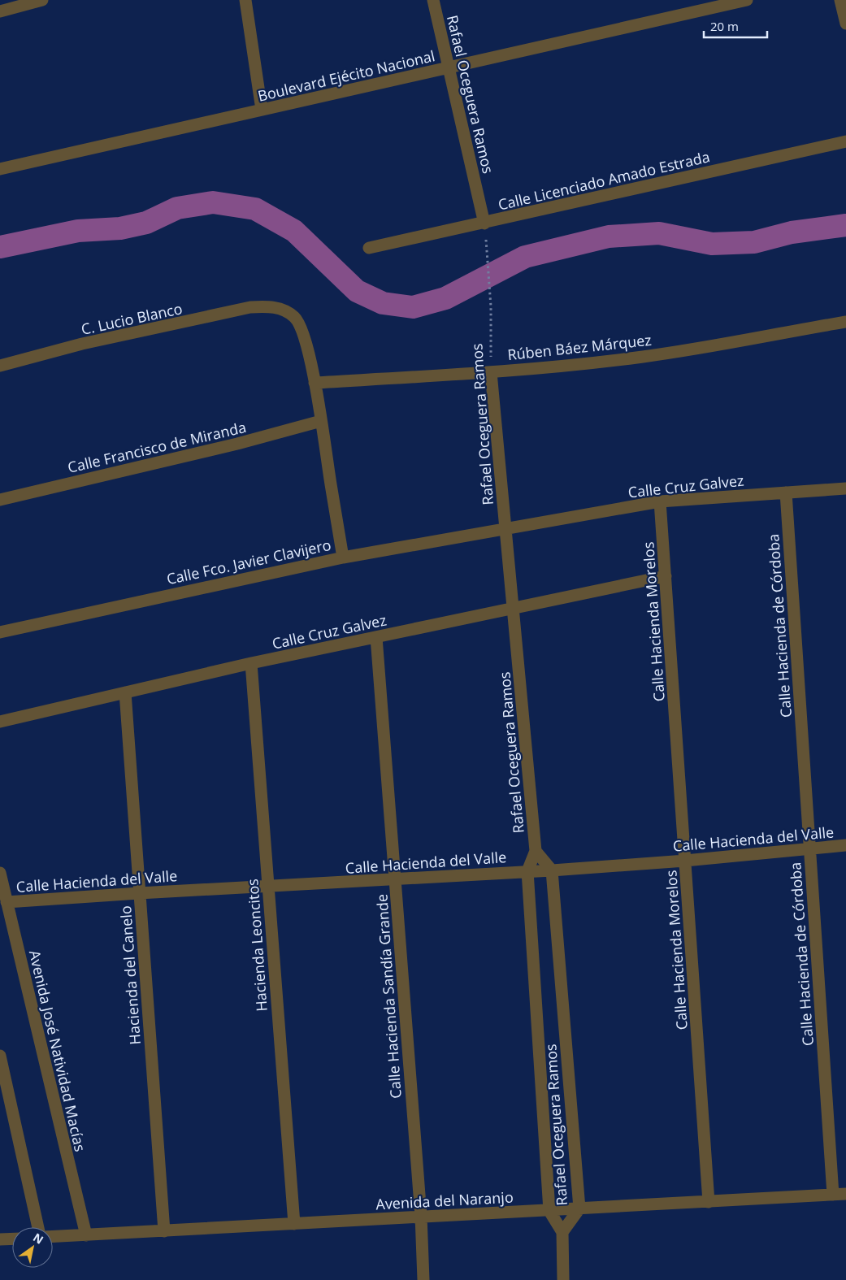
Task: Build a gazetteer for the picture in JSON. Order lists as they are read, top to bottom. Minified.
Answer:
{"streets":{"street":["Boulevard Ejécito Nacional","Rafael Oceguera Ramos","Calle Licenciado Amado Estrada","C. Lucio Blanco","Rúben Báez Márquez","Calle Francisco de Miranda","Calle Cruz Galvez","Calle Fco. Javier Clavijero","Calle Hacienda Morelos","Calle Hacienda de Córdoba","Calle Hacienda del Valle","Hacienda Leoncitos","Hacienda del Canelo","Calle Hacienda Sandía Grande","Avenida José Natividad Macías","Avenida del Naranjo"]},"crossings":[["Boulevard Ejécito Nacional","Rafael Oceguera Ramos"],["Rafael Oceguera Ramos","Calle Licenciado Amado Estrada"],["Rafael Oceguera Ramos","Rúben Báez Márquez"],["Rafael Oceguera Ramos","Calle Cruz Galvez"],["Rafael Oceguera Ramos","Calle Fco. Javier Clavijero"],["Rafael Oceguera Ramos","Calle Hacienda del Valle"],["Rafael Oceguera Ramos","Avenida del Naranjo"],["C. Lucio Blanco","Rúben Báez Márquez"],["Calle Cruz Galvez","Calle Fco. Javier Clavijero"],["Calle Cruz Galvez","Calle Hacienda Morelos"],["Calle Cruz Galvez","Calle Hacienda de Córdoba"],["Calle Cruz Galvez","Hacienda Leoncitos"],["Calle Cruz Galvez","Hacienda del Canelo"],["Calle Cruz Galvez","Calle Hacienda Sandía Grande"],["Calle Hacienda Morelos","Calle Hacienda del Valle"],["Calle Hacienda Morelos","Avenida del Naranjo"],["Calle Hacienda de Córdoba","Calle Hacienda del Valle"],["Calle Hacienda de Córdoba","Avenida del Naranjo"],["Calle Hacienda del Valle","Hacienda Leoncitos"],["Calle Hacienda del Valle","Hacienda del Canelo"],["Calle Hacienda del Valle","Calle Hacienda Sandía Grande"],["Calle Hacienda del Valle","Avenida José Natividad Macías"],["Hacienda Leoncitos","Avenida del Naranjo"],["Hacienda del Canelo","Avenida del Naranjo"],["Calle Hacienda Sandía Grande","Avenida del Naranjo"],["Avenida José Natividad Macías","Avenida del Naranjo"]],"scale_bar":"20 m","north":"top right"}
